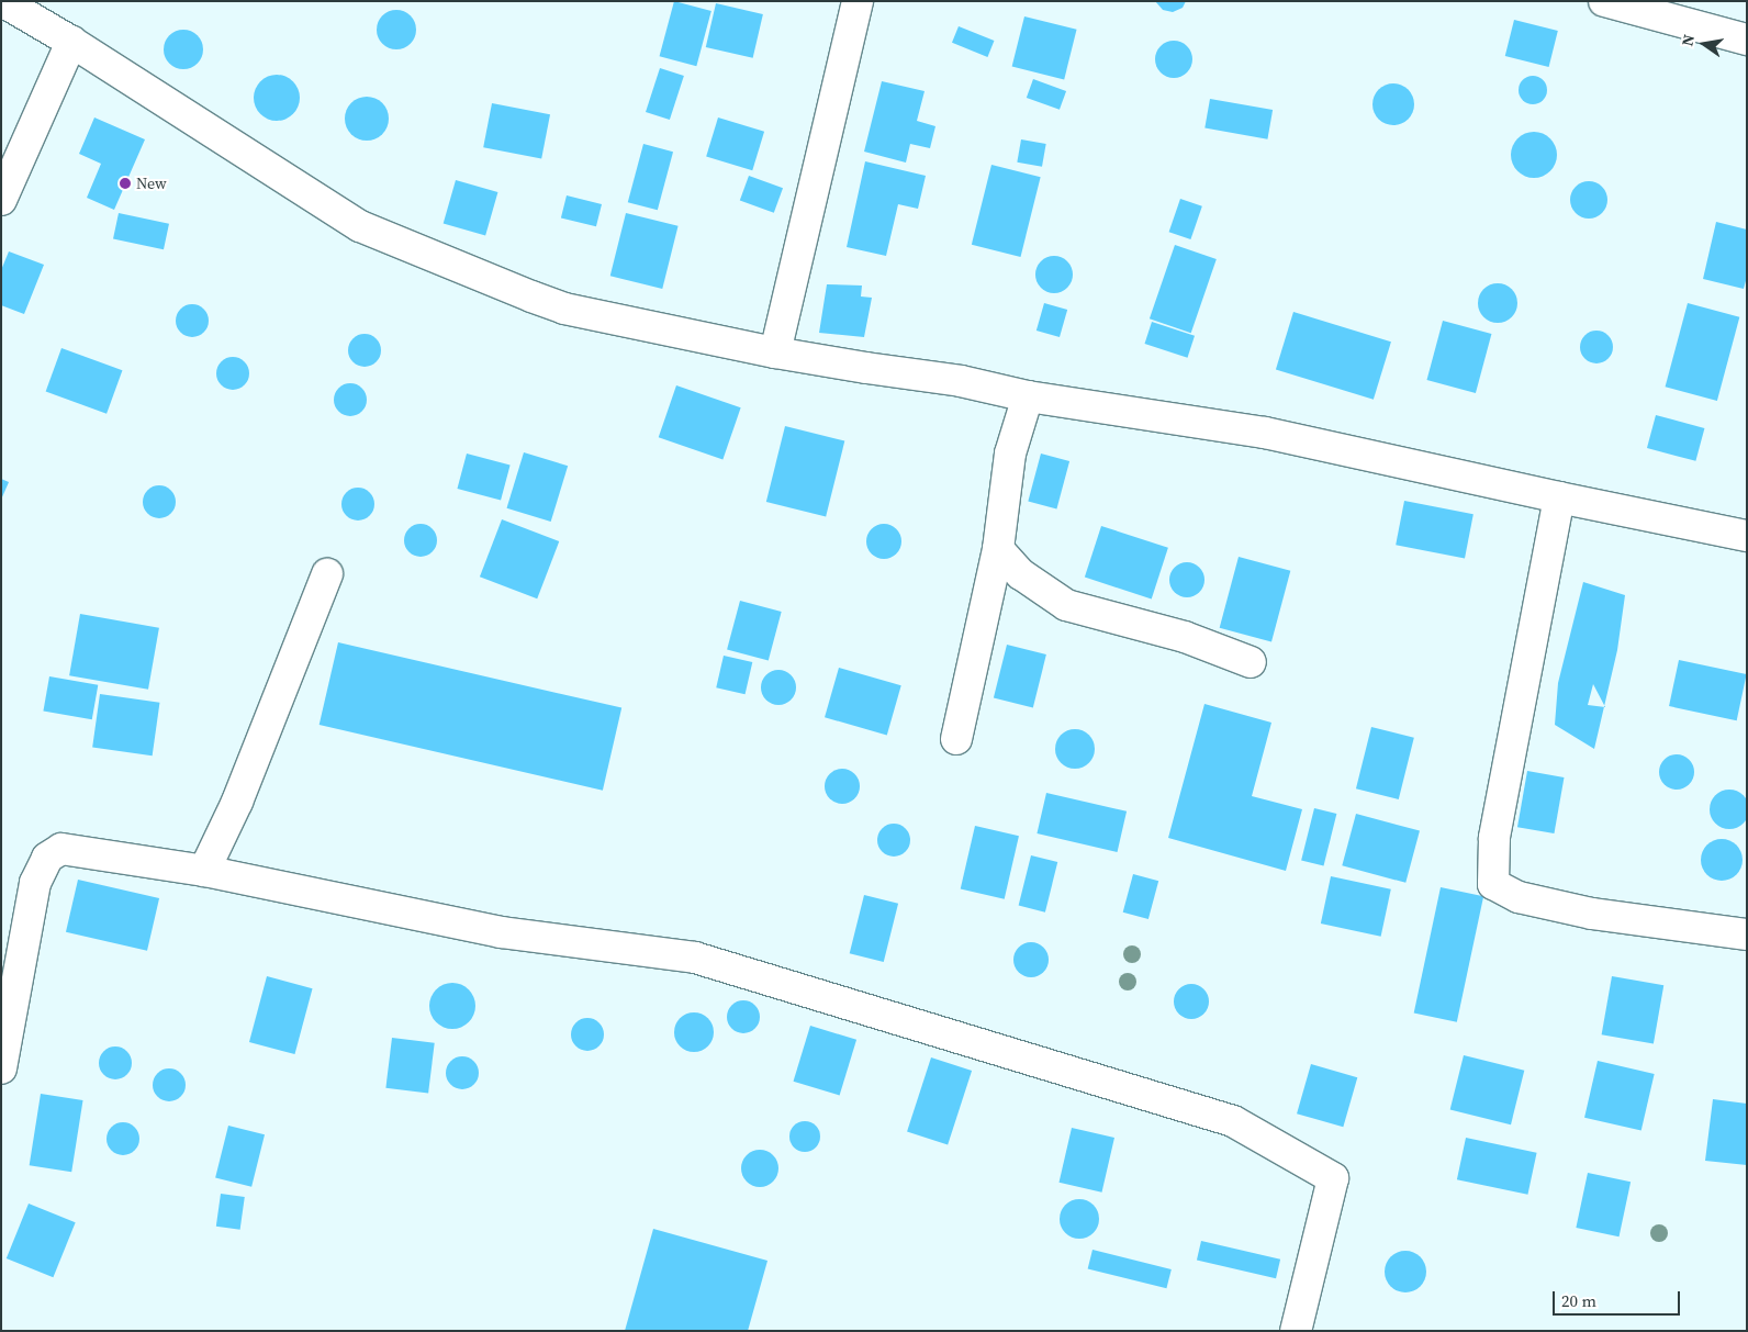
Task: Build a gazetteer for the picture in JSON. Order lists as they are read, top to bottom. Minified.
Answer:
{"places":["New"],"scale_bar":"20 m","north":"left"}
